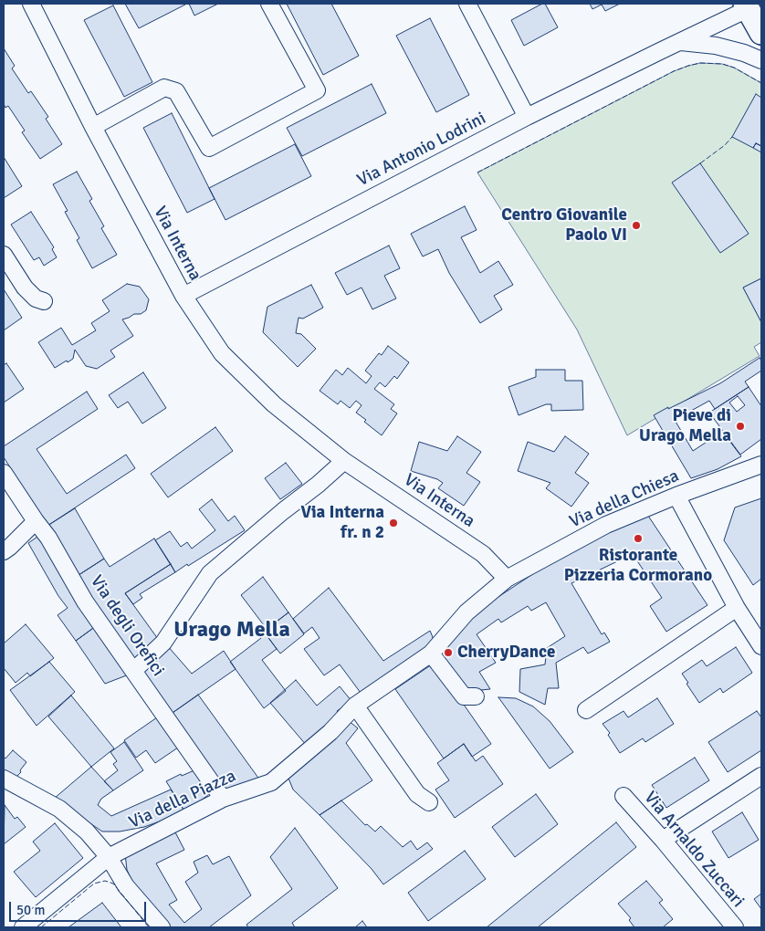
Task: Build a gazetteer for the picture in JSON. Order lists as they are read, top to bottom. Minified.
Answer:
{"streets":{"street":["Via Antonio Lodrini","Via Interna","Via della Chiesa","Via degli Orefici","Via della Piazza","Via Arnaldo Zuccari"]},"crossings":[["Via Antonio Lodrini","Via Interna"],["Via Interna","Via della Chiesa"],["Via Interna","Via della Piazza"],["Via della Chiesa","Via della Piazza"],["Via degli Orefici","Via della Piazza"]],"districts":["Urago Mella"],"places":["Centro Giovanile Paolo VI","Pieve di Urago Mella","Via Interna fr. n 2","Ristorante Pizzeria Cormorano","CherryDance"],"scale_bar":"50 m"}
